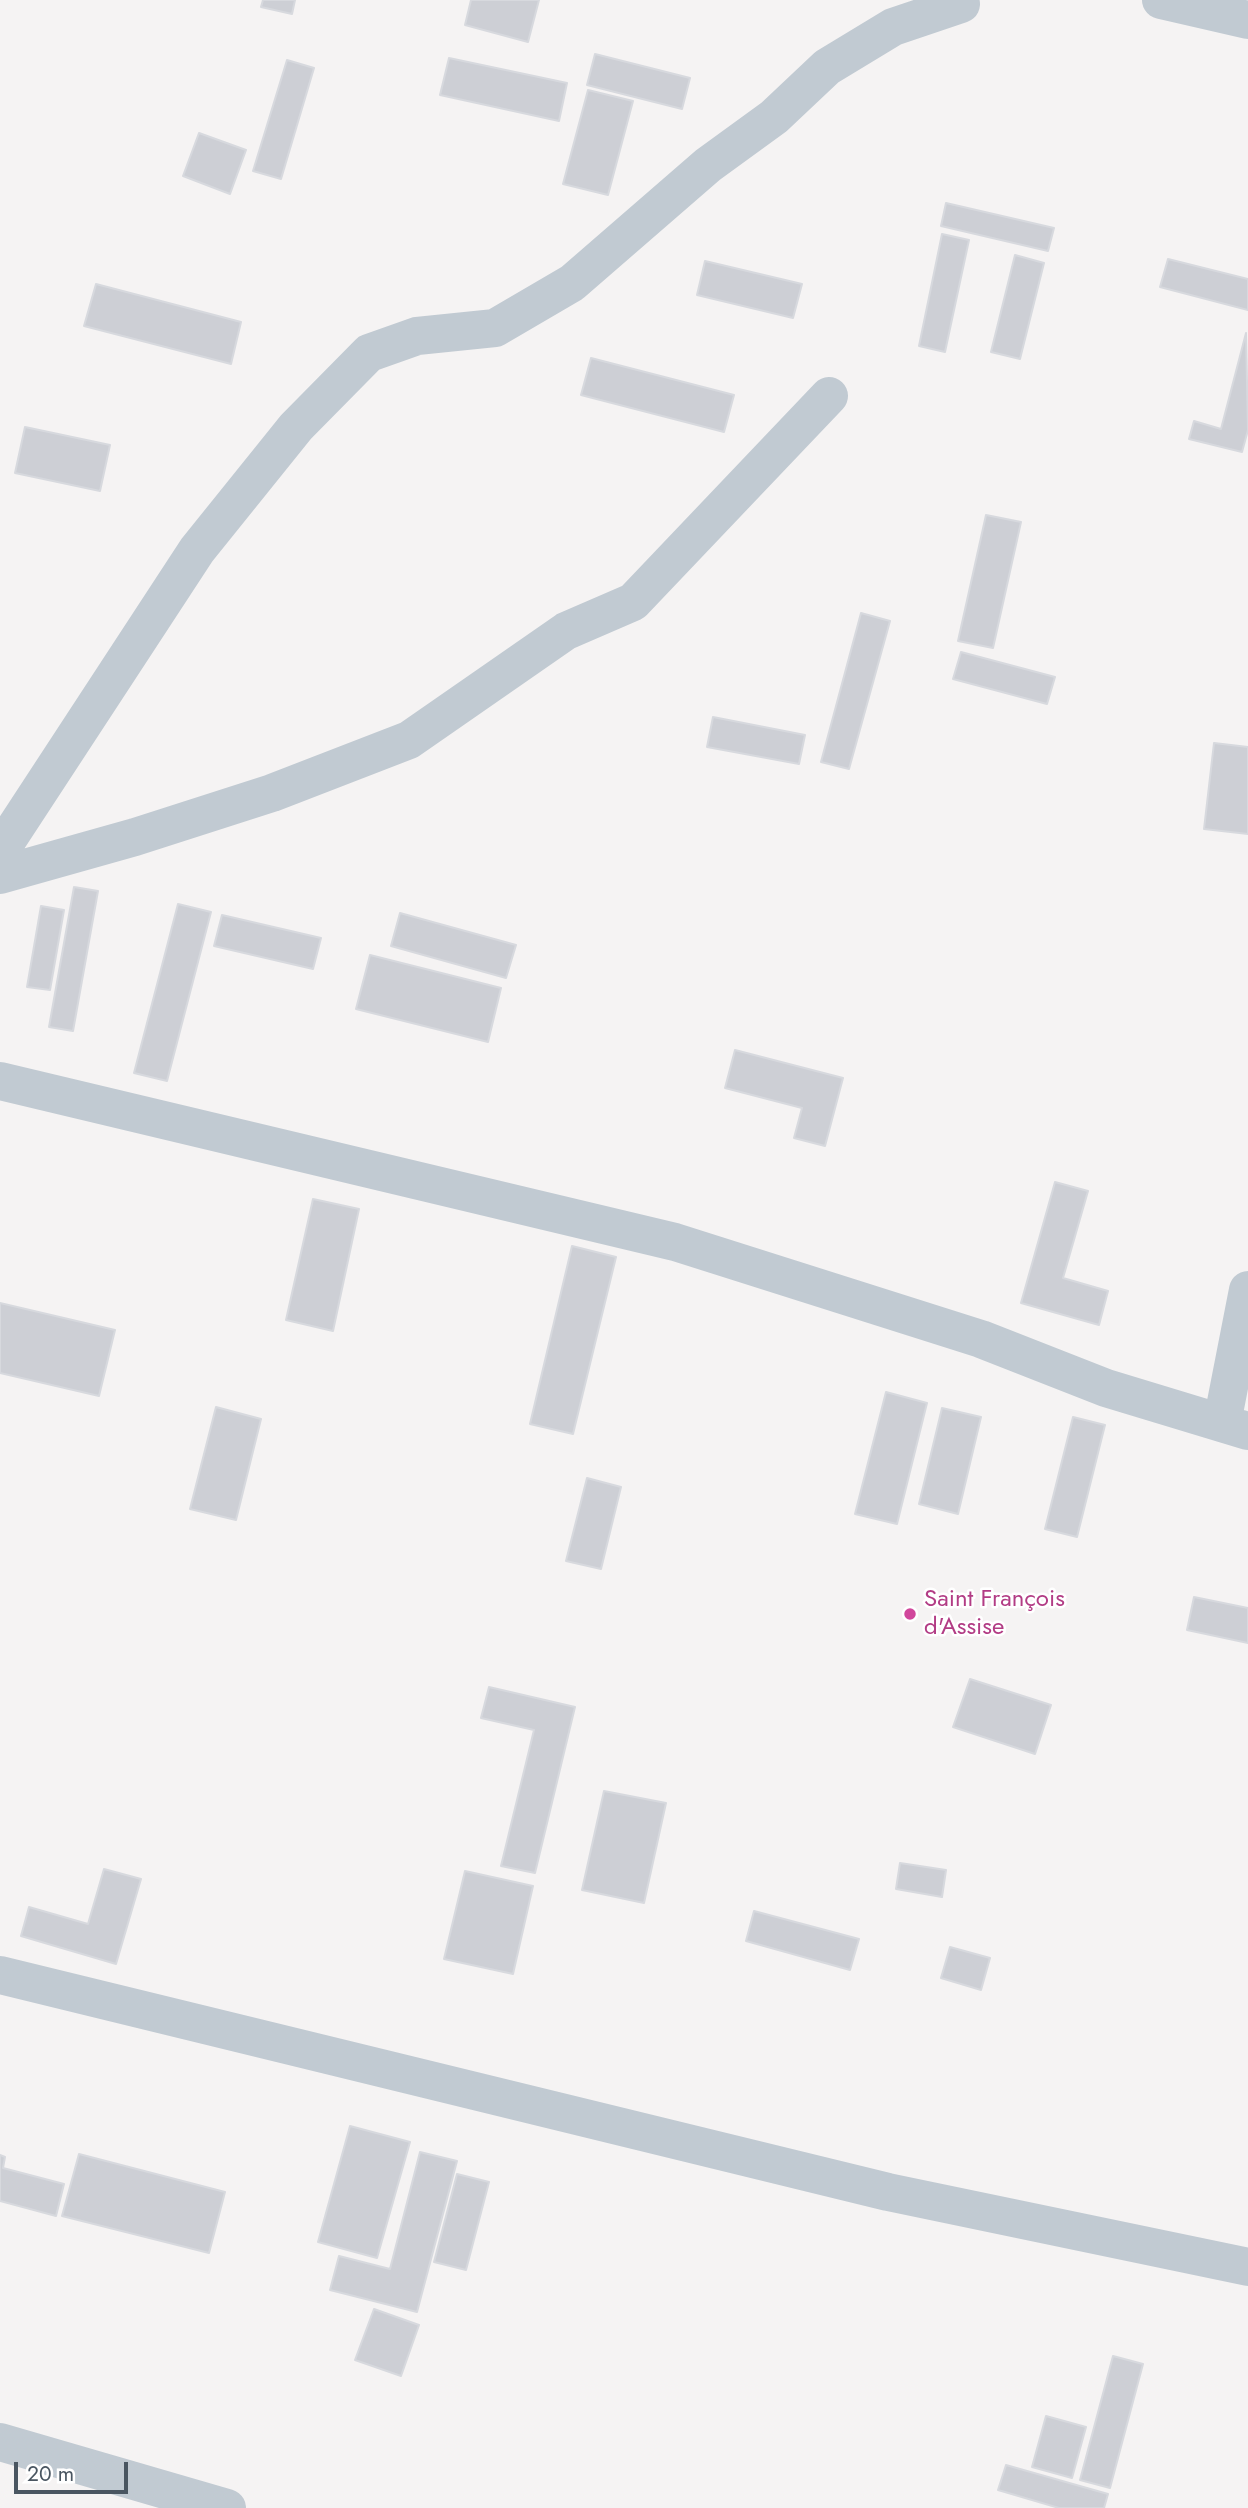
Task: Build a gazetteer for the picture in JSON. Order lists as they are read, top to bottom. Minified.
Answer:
{"places":["Saint François d'Assise"],"scale_bar":"20 m"}
